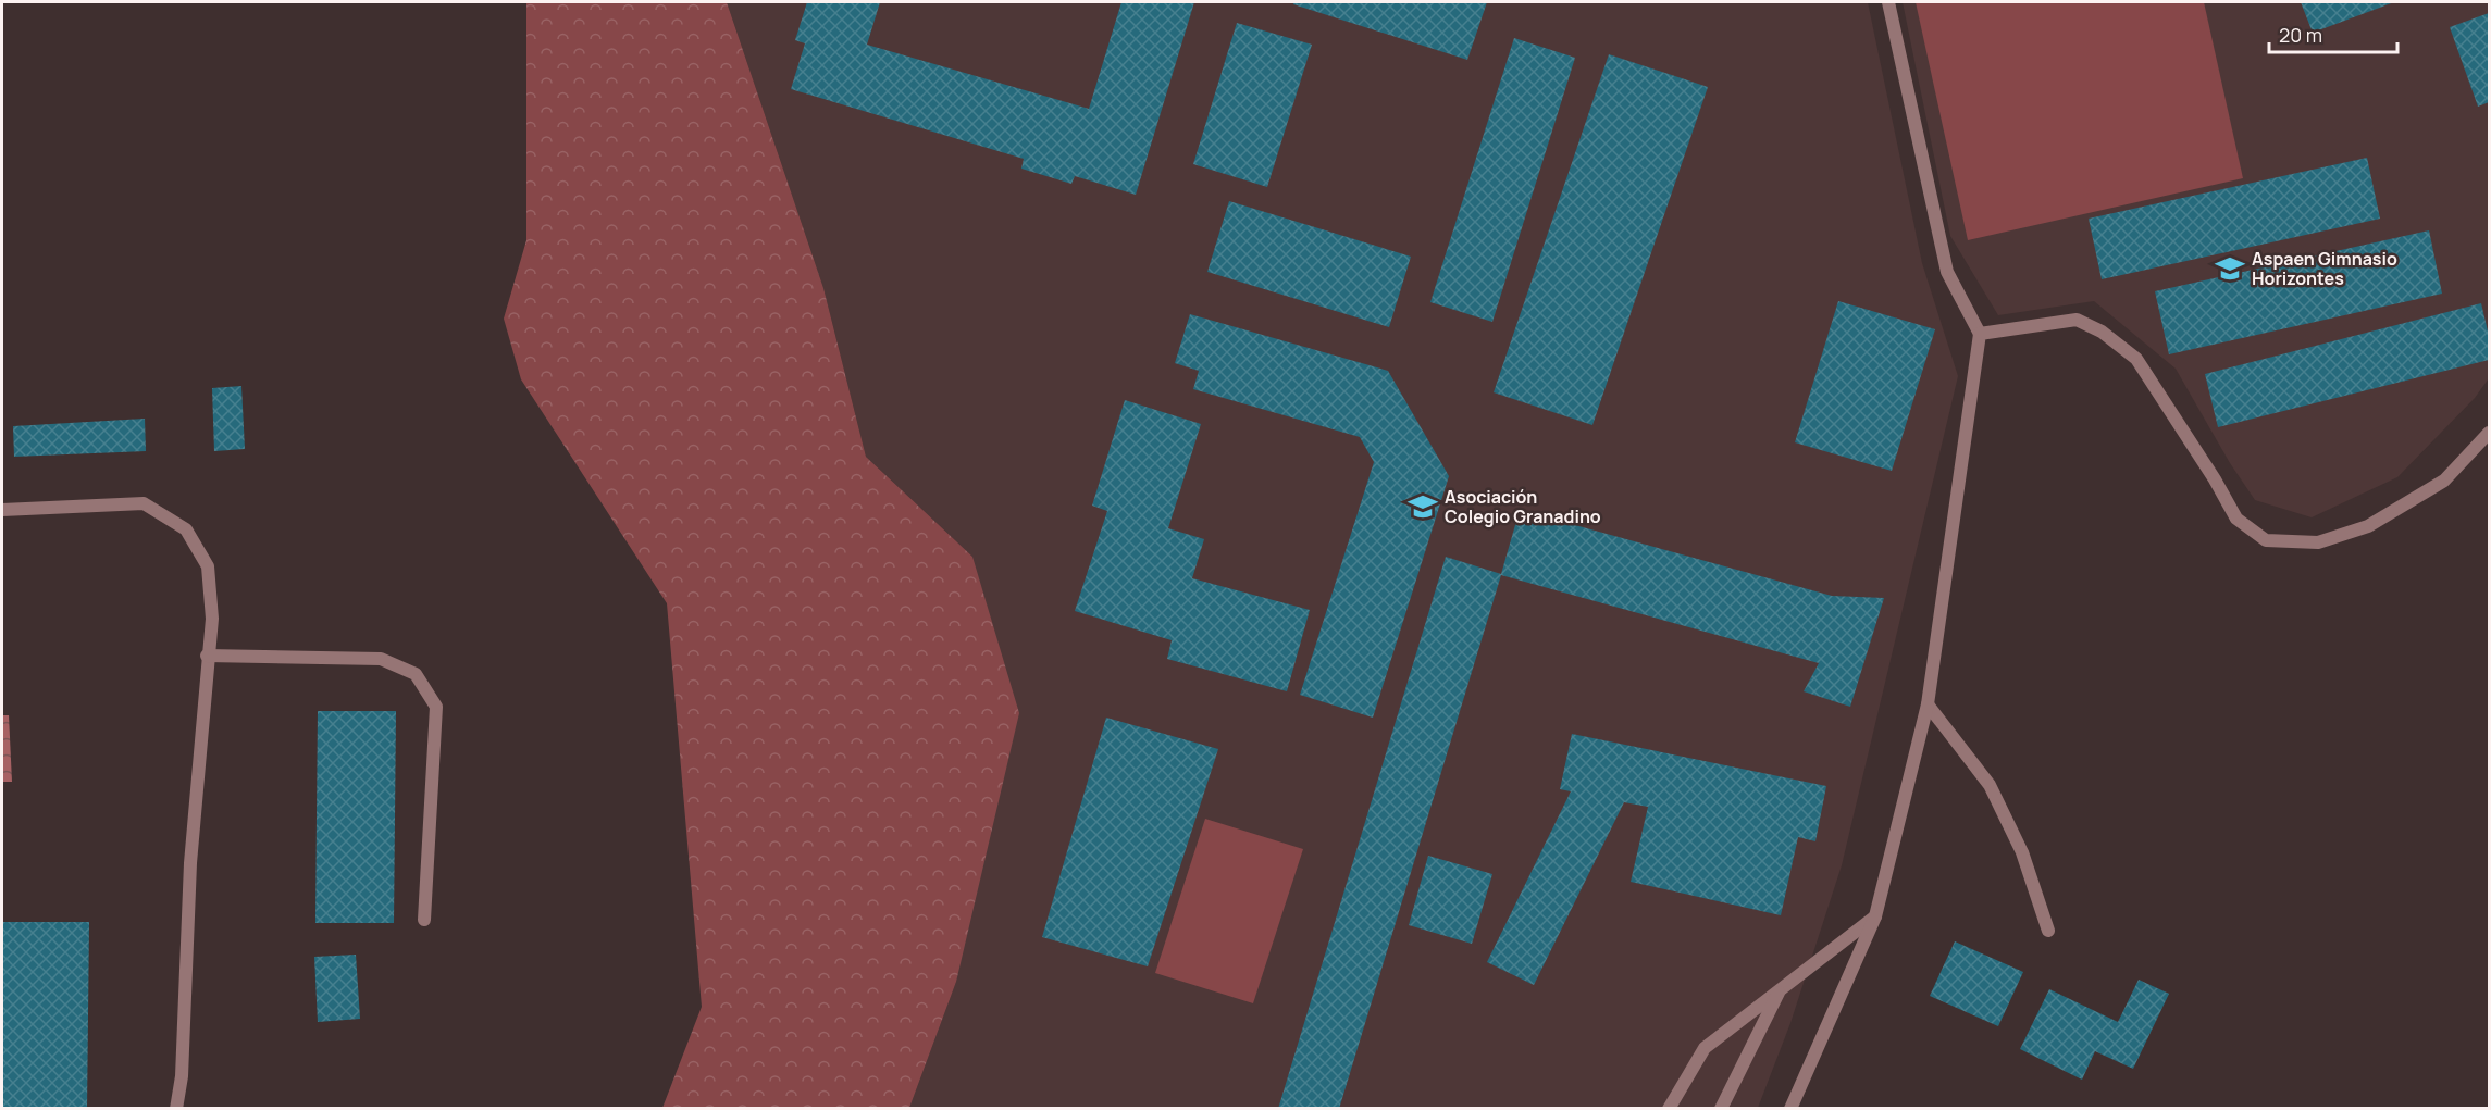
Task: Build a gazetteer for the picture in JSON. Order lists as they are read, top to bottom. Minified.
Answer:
{"places":{"school or university":["Aspaen Gimnasio Horizontes","Asociación Colegio Granadino"]},"scale_bar":"20 m"}
